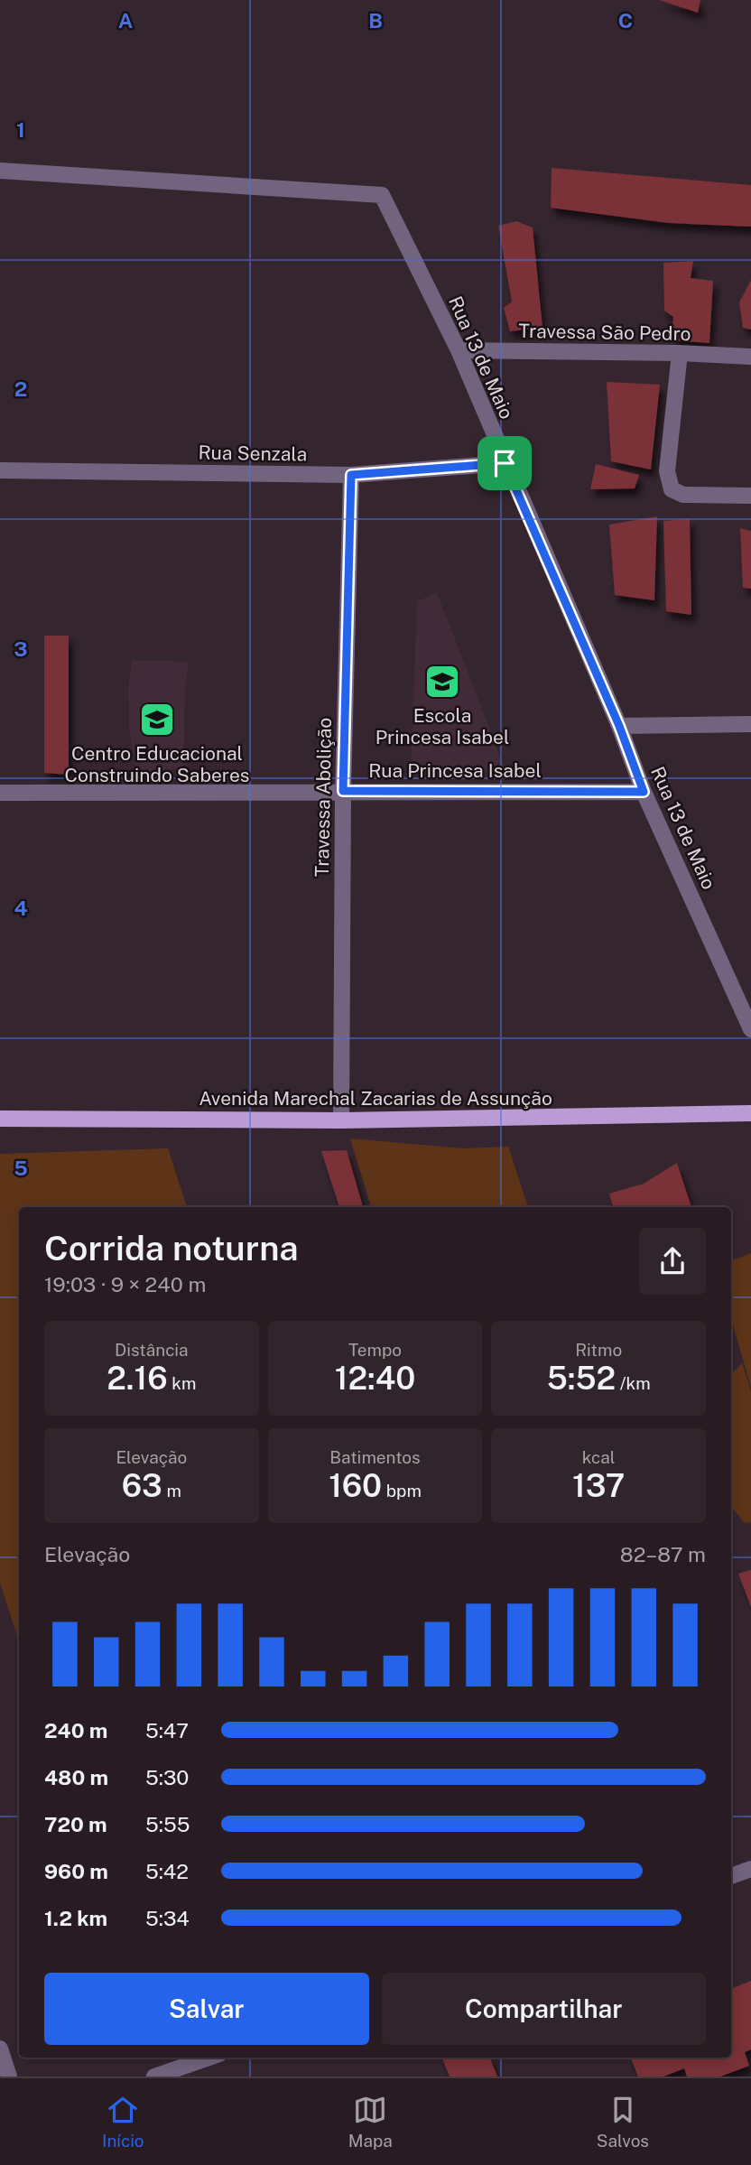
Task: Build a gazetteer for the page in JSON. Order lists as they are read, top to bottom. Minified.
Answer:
{"streets":{"main road":["Avenida Marechal Zacarias de Assunção"],"street":["Travessa São Pedro","Rua 13 de Maio","Rua Senzala","Rua Princesa Isabel","Travessa Abolição"]},"crossings":[["Travessa São Pedro","Rua 13 de Maio"],["Rua 13 de Maio","Rua Senzala"],["Rua 13 de Maio","Rua Princesa Isabel"],["Rua Senzala","Travessa Abolição"],["Rua Princesa Isabel","Travessa Abolição"],["Travessa Abolição","Avenida Marechal Zacarias de Assunção"]],"places":{"school or university":["Escola Princesa Isabel","Centro Educacional Construindo Saberes"]},"page":{"heading":["Corrida noturna","19:03 · 9 × 240 m"],"stats":[["Distância","2.16 km"],["Tempo","12:40"],["Ritmo","5:52 /km"],["Elevação","63 m"],["Batimentos","160 bpm"],["kcal","137"]],"chart":["Elevação","82–87 m"],"list":[{"name":"240 m","note":"5:47"},{"name":"480 m","note":"5:30"},{"name":"720 m","note":"5:55"},{"name":"960 m","note":"5:42"},{"name":"1.2 km","note":"5:34"}],"buttons":["Salvar","Compartilhar"],"tabs":["Início","Mapa","Salvos"]},"grid":{"columns":["A","B","C"],"rows":["1","2","3","4","5"]}}
